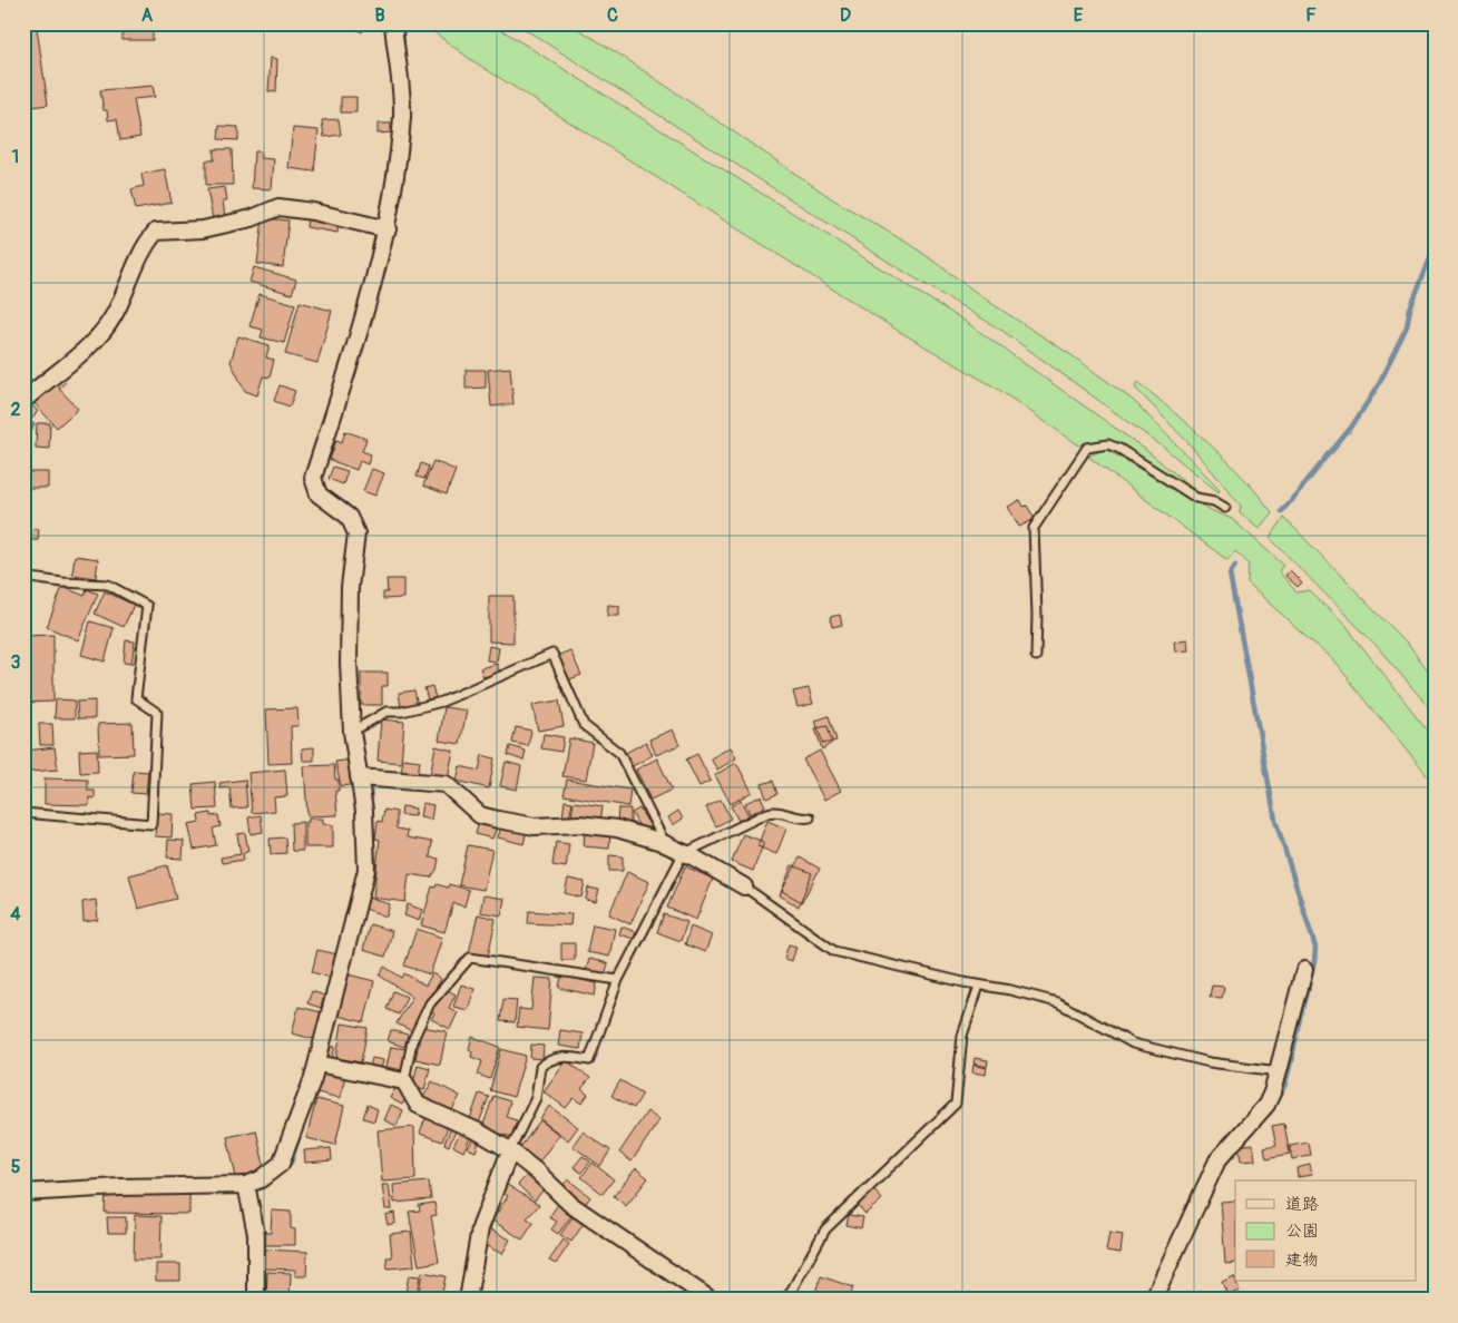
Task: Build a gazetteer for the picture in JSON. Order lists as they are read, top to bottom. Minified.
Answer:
{"legend":["道路","公園","建物"],"grid":{"columns":["A","B","C","D","E","F"],"rows":["1","2","3","4","5"]}}
